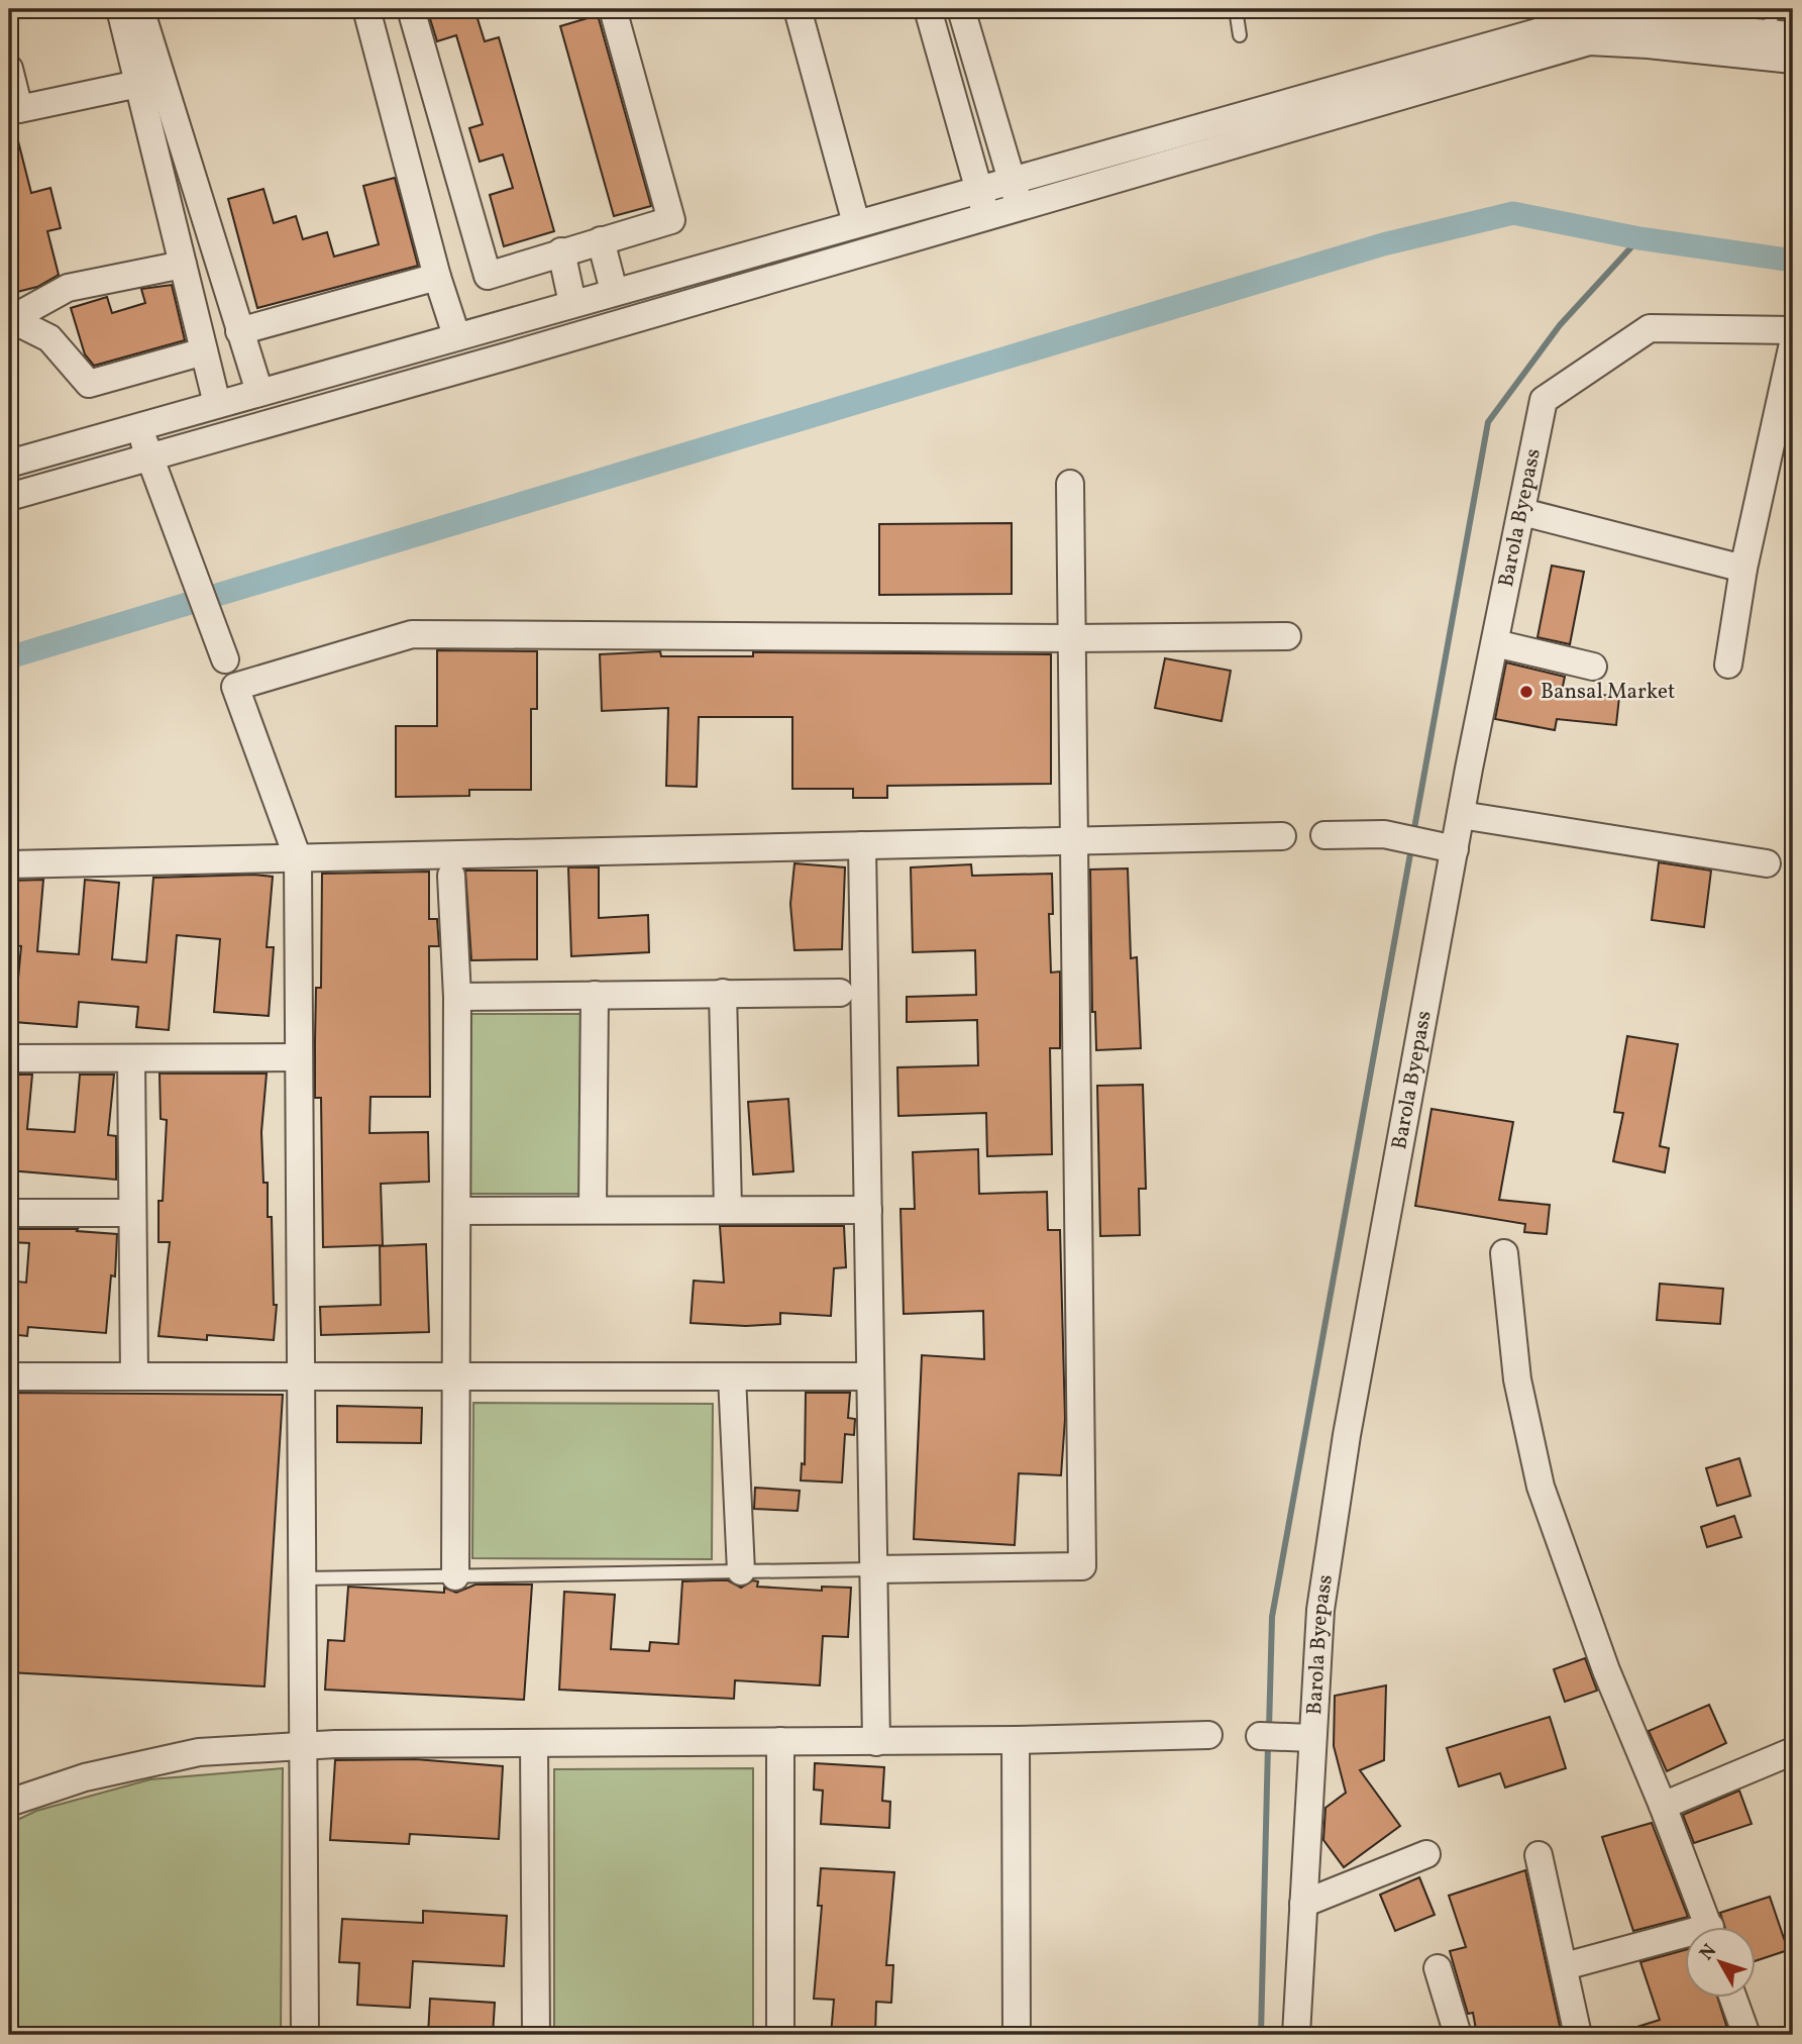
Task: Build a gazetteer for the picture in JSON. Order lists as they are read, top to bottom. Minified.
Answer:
{"streets":{"street":["Barola Byepass"]},"places":["Bansal Market"],"north":"top left"}
